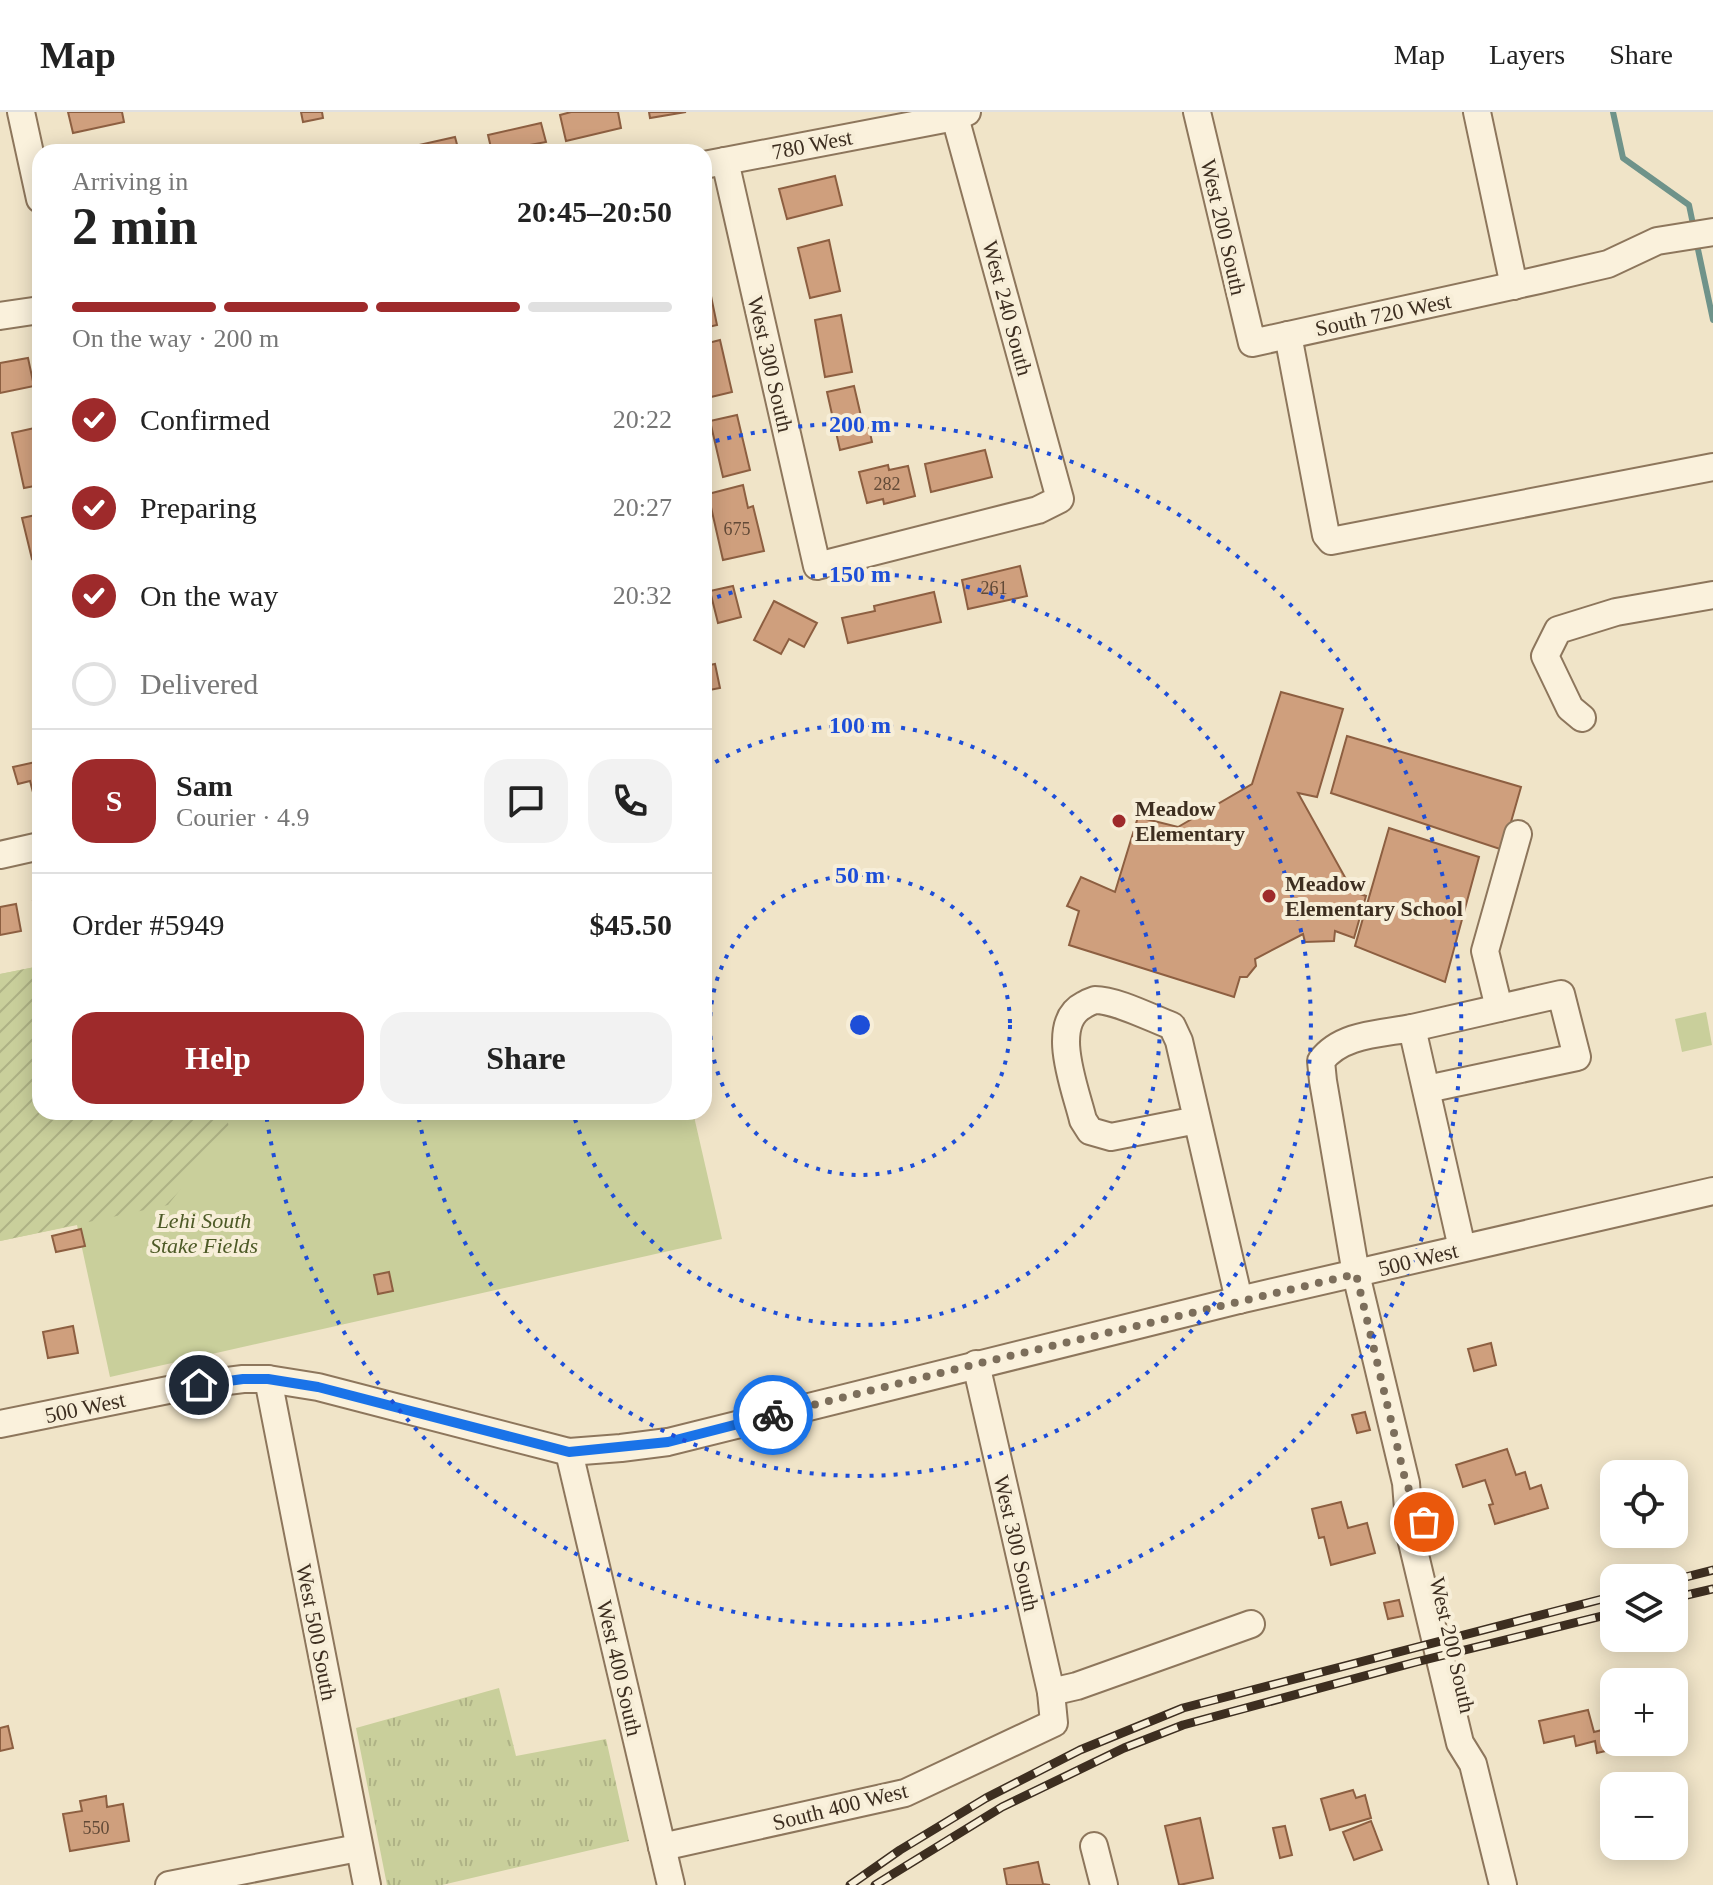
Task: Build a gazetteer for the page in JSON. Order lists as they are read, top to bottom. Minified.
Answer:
{"streets":{"street":["780 West","West 200 South","West 240 South","South 720 West","West 300 South","500 West","West 500 South","West 400 South","South 400 West"]},"crossings":[["780 West","West 240 South"],["780 West","West 300 South"],["West 200 South","South 720 West"],["West 200 South","500 West"],["West 240 South","West 300 South"],["West 300 South","500 West"],["West 300 South","South 400 West"],["500 West","West 500 South"],["500 West","West 400 South"],["West 400 South","South 400 West"]],"parks":["Lehi South Stake Fields"],"places":["Meadow Elementary","Meadow Elementary School"],"house_numbers":["282","675","261","550"],"page":{"header":"Map","nav":["Map","Layers","Share"],"heading":["2 min","Arriving in","20:45–20:50"],"panel":["Sam","Courier · 4.9","Order #5949","$45.50"],"bar":"On the way · 200 m","list":[["Confirmed","20:22"],["Preparing","20:27"],["On the way","20:32"],"Delivered"],"round":"S","buttons":["Help","Share"],"map_buttons":["+","−"]},"rings":["200 m","150 m","100 m","50 m"]}
